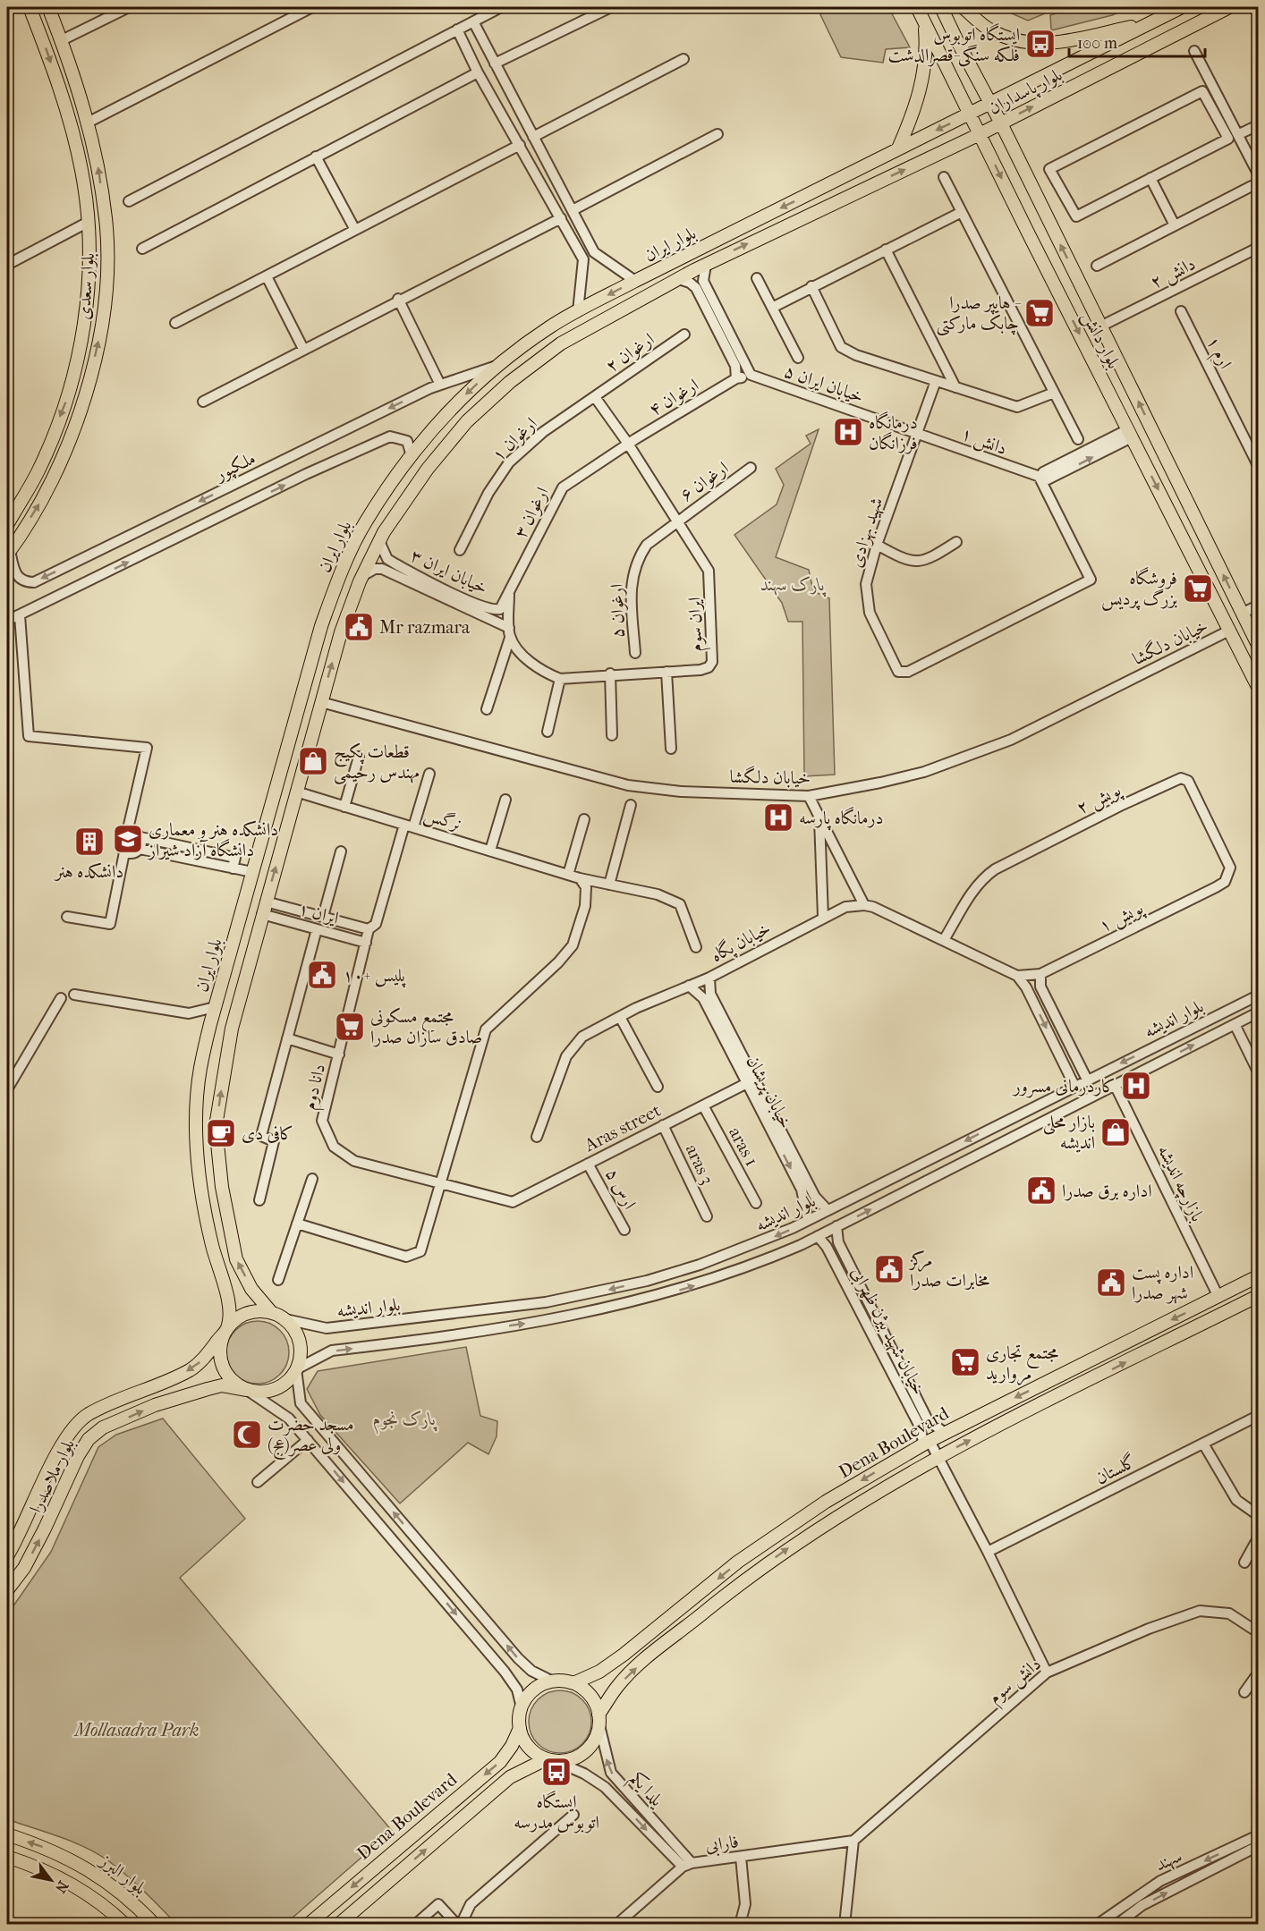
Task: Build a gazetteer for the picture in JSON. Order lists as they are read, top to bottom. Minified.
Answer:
{"streets":{"main road":["بلوار پاسداران","بلوار ایران","بلوار سعدی","بلوار دانش","Dena Boulevard","بلوار ملاصدرا","بلوار البرز"],"street":["دانش ۲","ارغوان ۲","ارم ۱","خیابان ایران ۵","ارغوان ۴","ارغوان ۱","دانش ۱","ملکپور","ارغوان ۶","ارغوان ۳","شهید بهزادی","خیابان ایران ۳","ارغوان ۵","ایران سوم","خیابان دلگشا","پویش ۲","نرگس","ایران ۱","پویش ۱","خیابان پگاه","بلوار اندیشه","دانا دوم","خیابان پریشان","Aras street","aras 1","aras 3","بازارچه اندیشه","ارس ۵","خیابان شهید بیژن ظهرابی","گلستان","دانش سوم","یلدا یکم","فارابی","سهند"]},"crossings":[["بلوار پاسداران","بلوار ایران"],["بلوار پاسداران","بلوار دانش"],["بلوار ایران","بلوار دانش"],["بلوار ایران","ملکپور"],["بلوار ایران","خیابان ایران ۳"],["بلوار ایران","خیابان دلگشا"],["بلوار ایران","نرگس"],["بلوار ایران","ایران ۱"],["بلوار ایران","بلوار اندیشه"],["بلوار ایران","بلوار ملاصدرا"],["دانش ۲","بلوار دانش"],["بلوار سعدی","ملکپور"],["بلوار دانش","خیابان دلگشا"],["ارغوان ۲","ارغوان ۱"],["ارغوان ۲","ایران سوم"],["خیابان ایران ۵","دانش ۱"],["خیابان ایران ۵","شهید بهزادی"],["ارغوان ۴","ارغوان ۳"],["ارغوان ۴","ایران سوم"],["ارغوان ۱","ایران سوم"],["دانش ۱","شهید بهزادی"],["ارغوان ۶","ارغوان ۵"],["ارغوان ۶","ایران سوم"],["ارغوان ۳","خیابان ایران ۳"],["ارغوان ۳","ایران سوم"],["ارغوان ۵","ایران سوم"],["پویش ۲","پویش ۱"],["نرگس","دانا دوم"],["ایران ۱","دانا دوم"],["خیابان پگاه","خیابان پریشان"],["بلوار اندیشه","خیابان پریشان"],["بلوار اندیشه","بازارچه اندیشه"],["بلوار اندیشه","خیابان شهید بیژن ظهرابی"],["بلوار اندیشه","بلوار ملاصدرا"],["دانا دوم","Aras street"],["خیابان پریشان","Aras street"],["Aras street","aras 1"],["Aras street","aras 3"],["Aras street","ارس ۵"],["بازارچه اندیشه","Dena Boulevard"],["خیابان شهید بیژن ظهرابی","Dena Boulevard"],["خیابان شهید بیژن ظهرابی","گلستان"],["خیابان شهید بیژن ظهرابی","دانش سوم"],["Dena Boulevard","یلدا یکم"],["دانش سوم","فارابی"],["یلدا یکم","فارابی"]],"parks":["پارک سهند","پارک نجوم","Mollasadra Park"],"places":{"bus stop":["ایستگاه اتوبوس فلکه سنگی-قصرالدشت","ایستگاه اتوبوس مدرسه"],"supermarket":["هایپر صدرا - چابک مارکتی","فروشگاه بزرگ پردیس","مجتمع مسکونی صادق سازان صدرا","مجتمع تجاری مروارید"],"hospital":["درمانگاه فرزانگان","درمانگاه پارسه","کاردرمانی مسرور"],"public building":["Mr razmara","پلیس +۱۰","اداره برق صدرا","مرکز مخابرات صدرا","اداره پست شهر صدرا"],"shop":["قطعات پکیج مهندس رحیمی","بازار محلی اندیشه"],"school or university":["دانشکده هنر و معماری دانشگاه آزاد شیراز"],"building":["دانشکده هنر"],"cafe":["کافی دی"],"mosque":["مسجد حضرت ولی عصر(عج)"]},"scale_bar":"100 m","north":"bottom right"}
